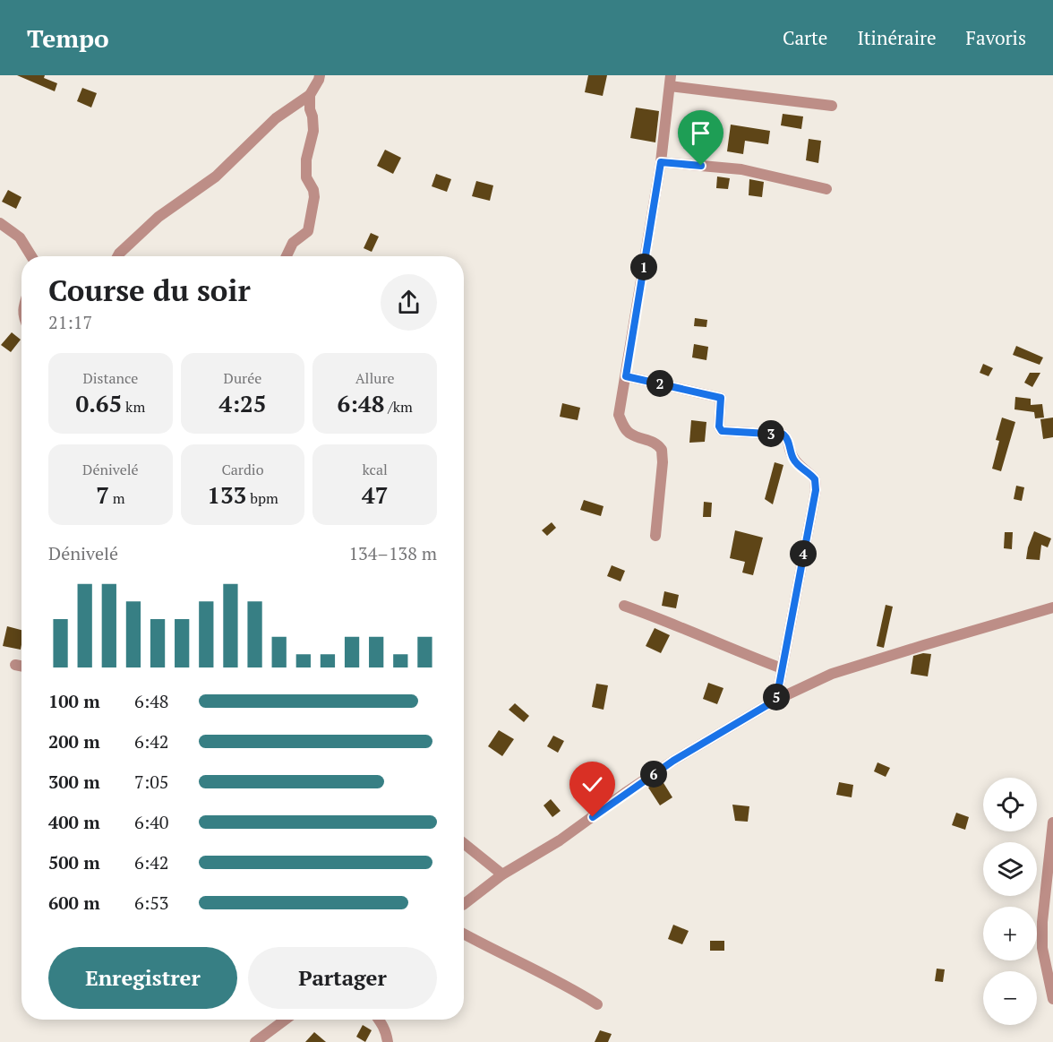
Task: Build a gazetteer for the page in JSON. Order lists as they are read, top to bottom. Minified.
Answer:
{"page":{"header":"Tempo","nav":["Carte","Itinéraire","Favoris"],"pins":["1","2","3","4","5","6"],"heading":["Course du soir","21:17"],"stats":[["Distance","0.65 km"],["Durée","4:25"],["Allure","6:48 /km"],["Dénivelé","7 m"],["Cardio","133 bpm"],["kcal","47"]],"chart":["Dénivelé","134–138 m"],"list":[{"name":"100 m","note":"6:48"},{"name":"200 m","note":"6:42"},{"name":"300 m","note":"7:05"},{"name":"400 m","note":"6:40"},{"name":"500 m","note":"6:42"},{"name":"600 m","note":"6:53"}],"map_buttons":["+","−"],"buttons":["Enregistrer","Partager"]}}
